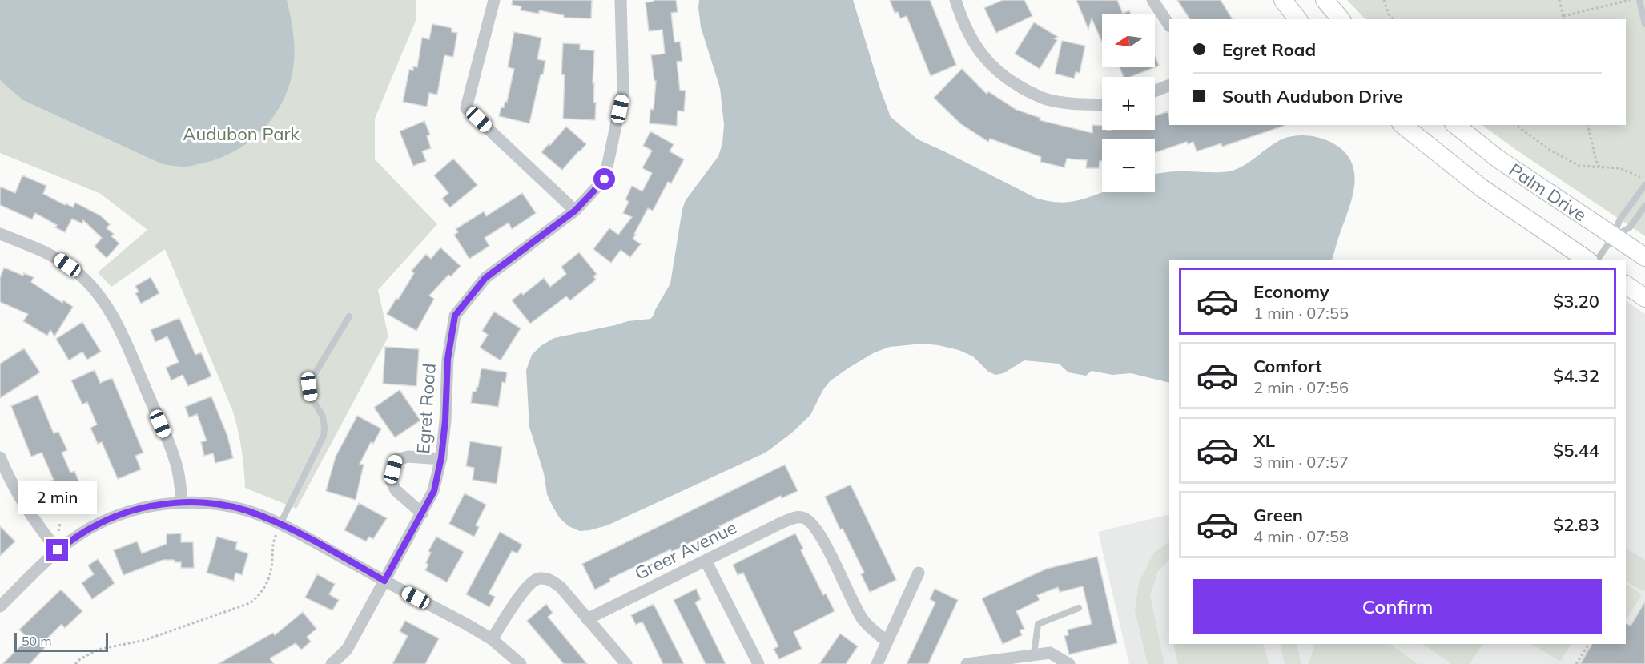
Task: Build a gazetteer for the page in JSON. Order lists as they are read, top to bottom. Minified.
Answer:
{"streets":{"main road":["Palm Drive"],"street":["Egret Road","Greer Avenue"]},"parks":["Audubon Park"],"scale_bar":"50 m","north":"left","page":{"map_buttons":["+","−"],"banner":["Egret Road","South Audubon Drive"],"list":[{"name":"Economy","note":"1 min · 07:55","value":"$3.20"},{"name":"Comfort","note":"2 min · 07:56","value":"$4.32"},{"name":"XL","note":"3 min · 07:57","value":"$5.44"},{"name":"Green","note":"4 min · 07:58","value":"$2.83"}],"bubble":"2 min","buttons":"Confirm","scale":"50 m"}}
